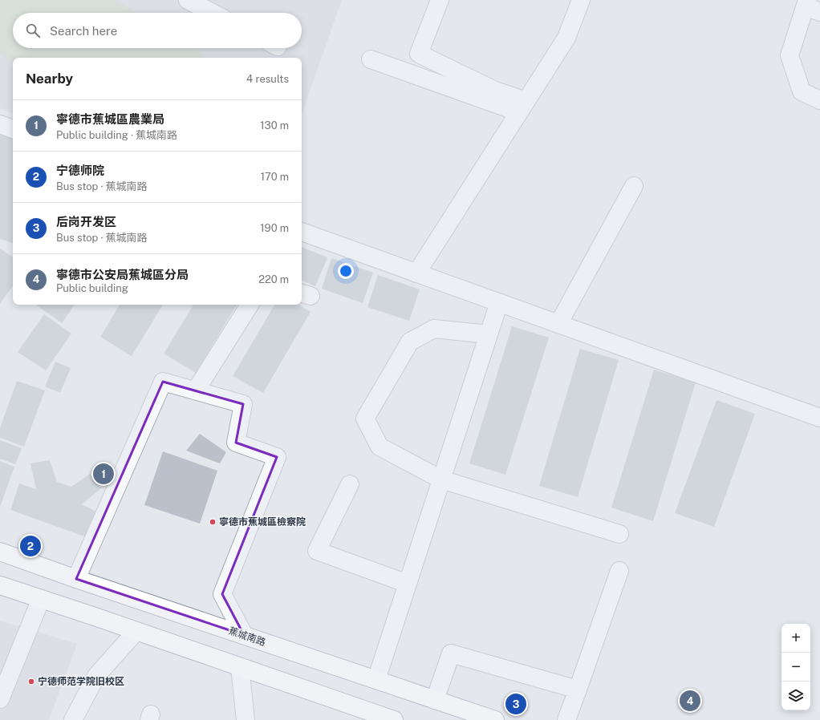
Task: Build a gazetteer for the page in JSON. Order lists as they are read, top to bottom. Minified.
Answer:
{"streets":{"highway":["蕉城南路"]},"places":["寧德市蕉城區檢察院","宁德师范学院旧校区"],"page":{"search":"Search here","heading":["Nearby","4 results"],"list":[{"mark":"1","name":"寧德市蕉城區農業局","note":"Public building · 蕉城南路","value":"130 m"},{"mark":"2","name":"宁德师院","note":"Bus stop · 蕉城南路","value":"170 m"},{"mark":"3","name":"后岗开发区","note":"Bus stop · 蕉城南路","value":"190 m"},{"mark":"4","name":"寧德市公安局蕉城區分局","note":"Public building","value":"220 m"}],"pins":["1","2","4","3"],"map_buttons":["+","−"]}}
